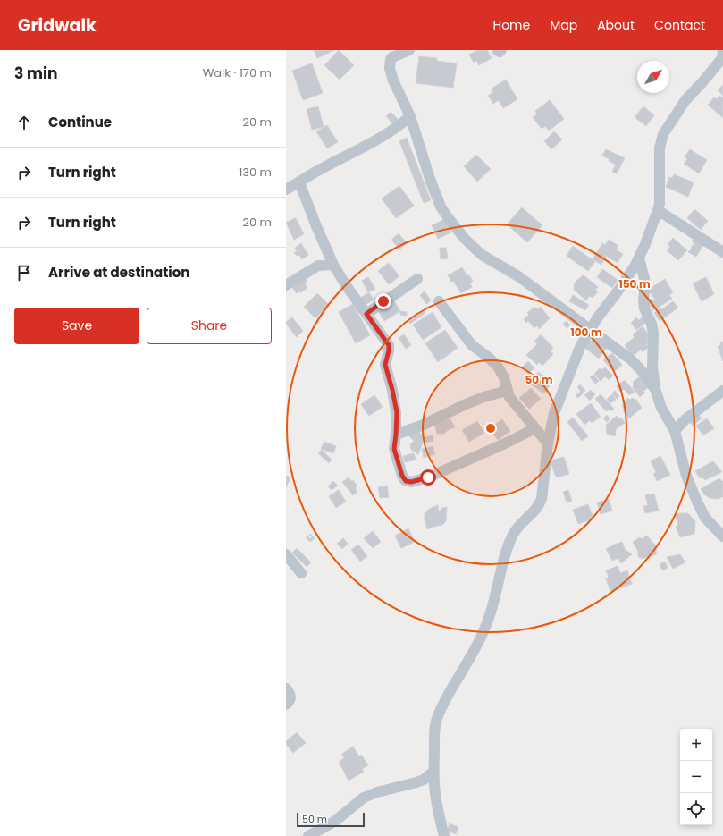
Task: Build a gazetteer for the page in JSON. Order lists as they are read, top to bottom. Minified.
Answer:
{"scale_bar":"50 m","north":"top right","page":{"header":"Gridwalk","nav":["Home","Map","About","Contact"],"heading":["3 min","Walk · 170 m"],"list":[["Continue","20 m"],["Turn right","130 m"],["Turn right","20 m"],"Arrive at destination"],"buttons":["Save","Share"],"map_buttons":["+","−"],"scale":"50 m"},"rings":["150 m","100 m","50 m"]}
